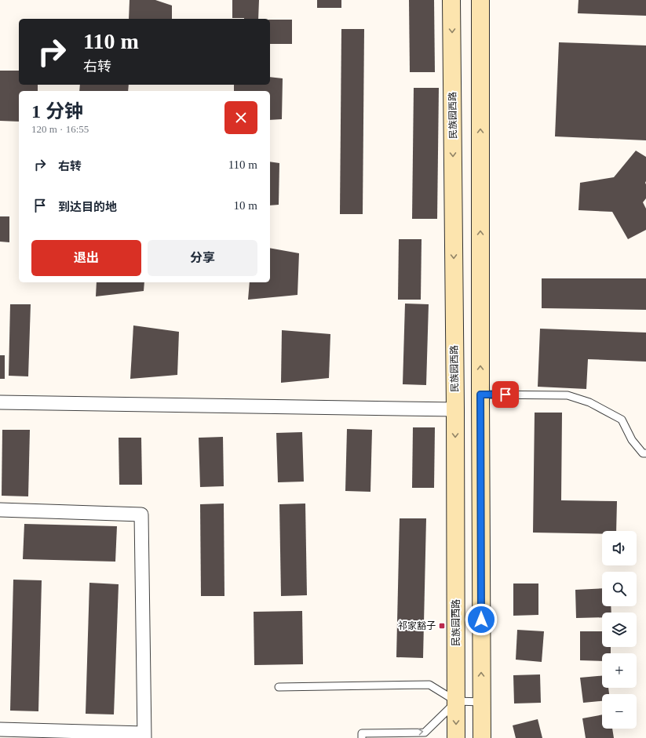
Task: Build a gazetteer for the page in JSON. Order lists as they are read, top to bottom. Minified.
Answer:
{"streets":{"main road":["民族园西路"]},"places":{"transit":["祁家豁子"]},"page":{"turn":["110 m","右转"],"heading":["1 分钟","120 m · 16:55"],"list":[{"name":"右转","value":"110 m"},{"name":"到达目的地","value":"10 m"}],"buttons":["退出","分享"],"map_buttons":["+","−"]}}
